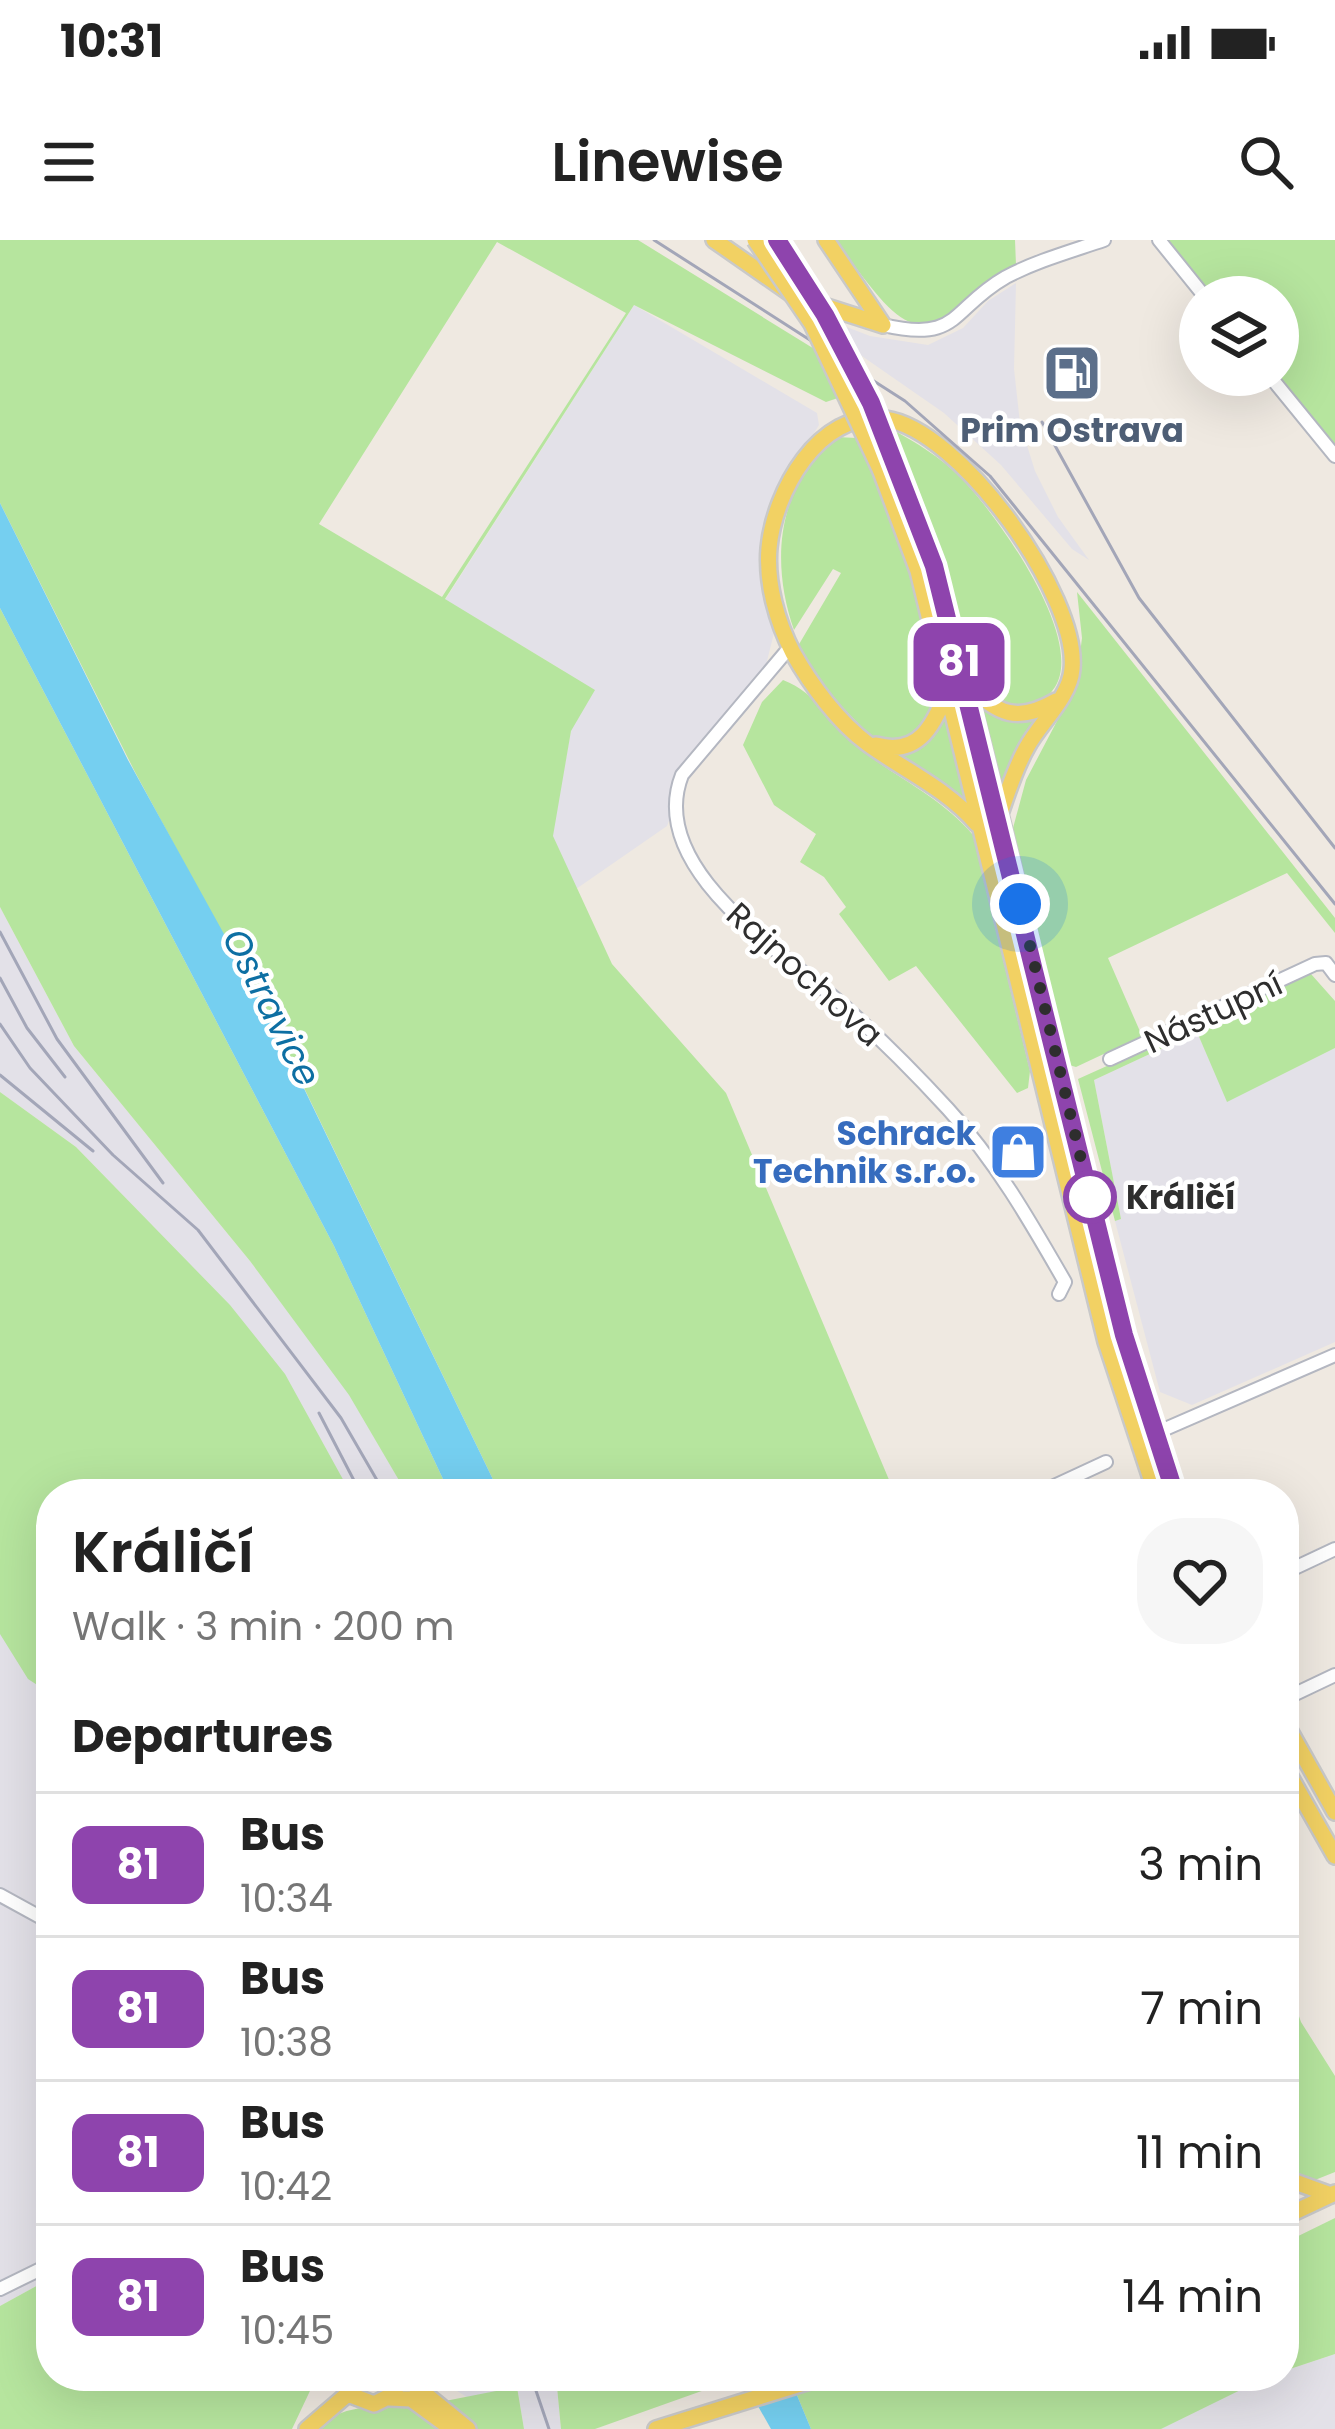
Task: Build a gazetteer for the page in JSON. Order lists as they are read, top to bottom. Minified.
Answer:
{"streets":{"street":["Rajnochova","Nástupní"]},"water":["Ostravice"],"places":{"fuel station":["Prim Ostrava"],"shop":["Schrack Technik s.r.o."],"other":["Králičí"]},"lines":["bus line 81"],"page":{"status":"10:31","header":"Linewise","on_map":"81","heading":[["Králičí","Walk · 3 min · 200 m"],"Departures"],"list":[{"mark":"81","name":"Bus","note":"10:34","value":"3 min"},{"mark":"81","name":"Bus","note":"10:38","value":"7 min"},{"mark":"81","name":"Bus","note":"10:42","value":"11 min"},{"mark":"81","name":"Bus","note":"10:45","value":"14 min"}]}}
